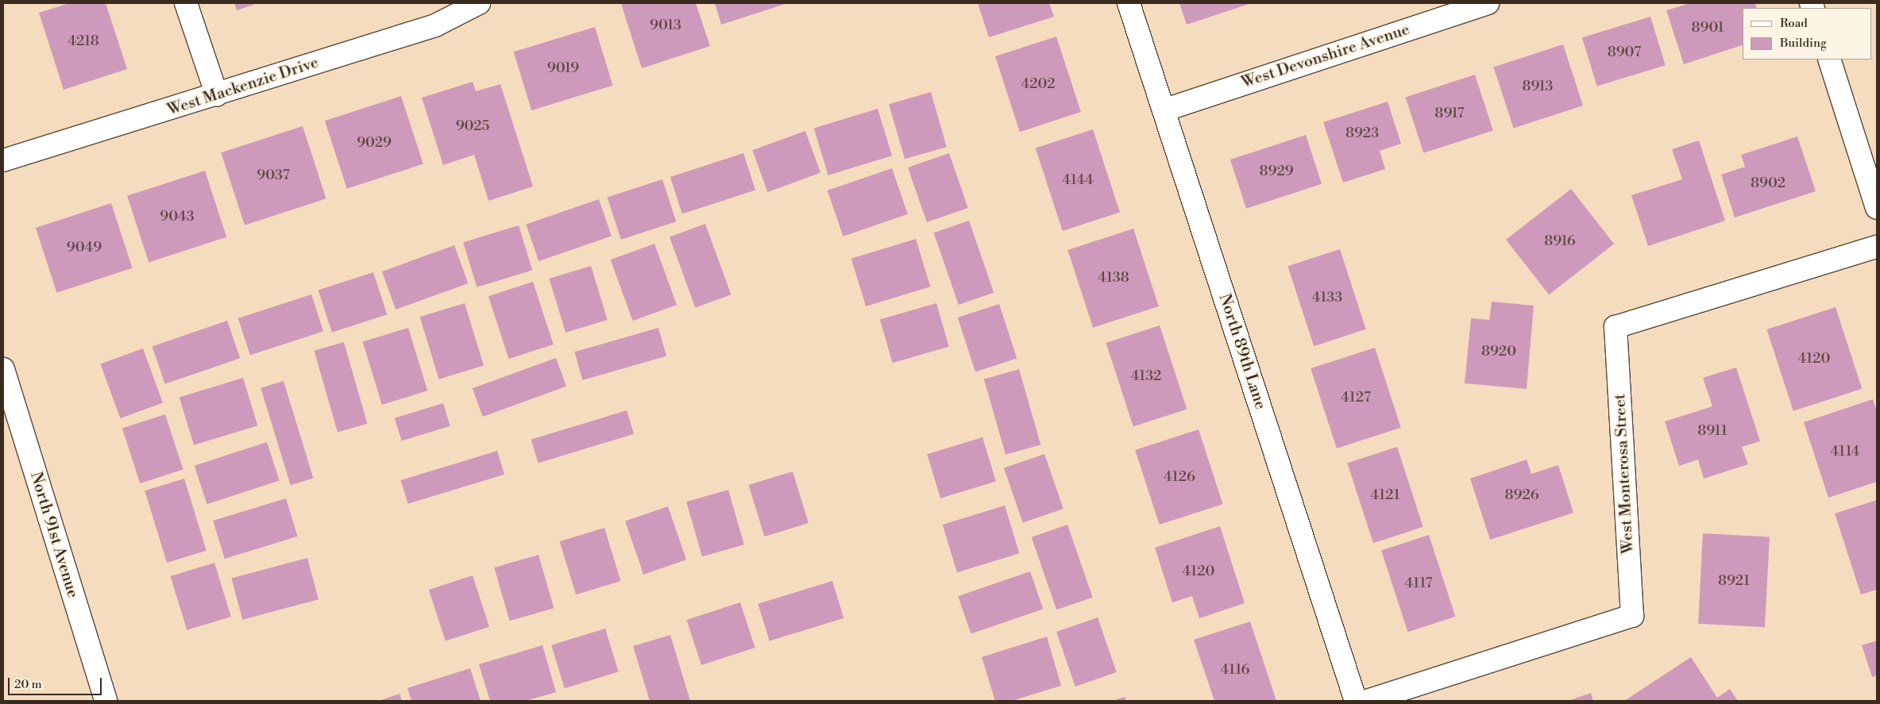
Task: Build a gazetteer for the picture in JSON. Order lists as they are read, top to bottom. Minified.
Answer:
{"streets":{"street":["West Devonshire Avenue","West Mackenzie Drive","North 89th Lane","West Monterosa Street","North 91st Avenue"]},"crossings":[["West Devonshire Avenue","North 89th Lane"]],"house_numbers":["9013","8901","4218","8907","9019","4202","8913","8917","9025","8923","9029","8929","9037","4144","8902","9043","8916","9049","4138","4133","8920","4120","4132","4127","8911","4114","4126","4121","8926","4120","8921","4117","4116"],"legend":["Road","Building"],"scale_bar":"20 m"}
